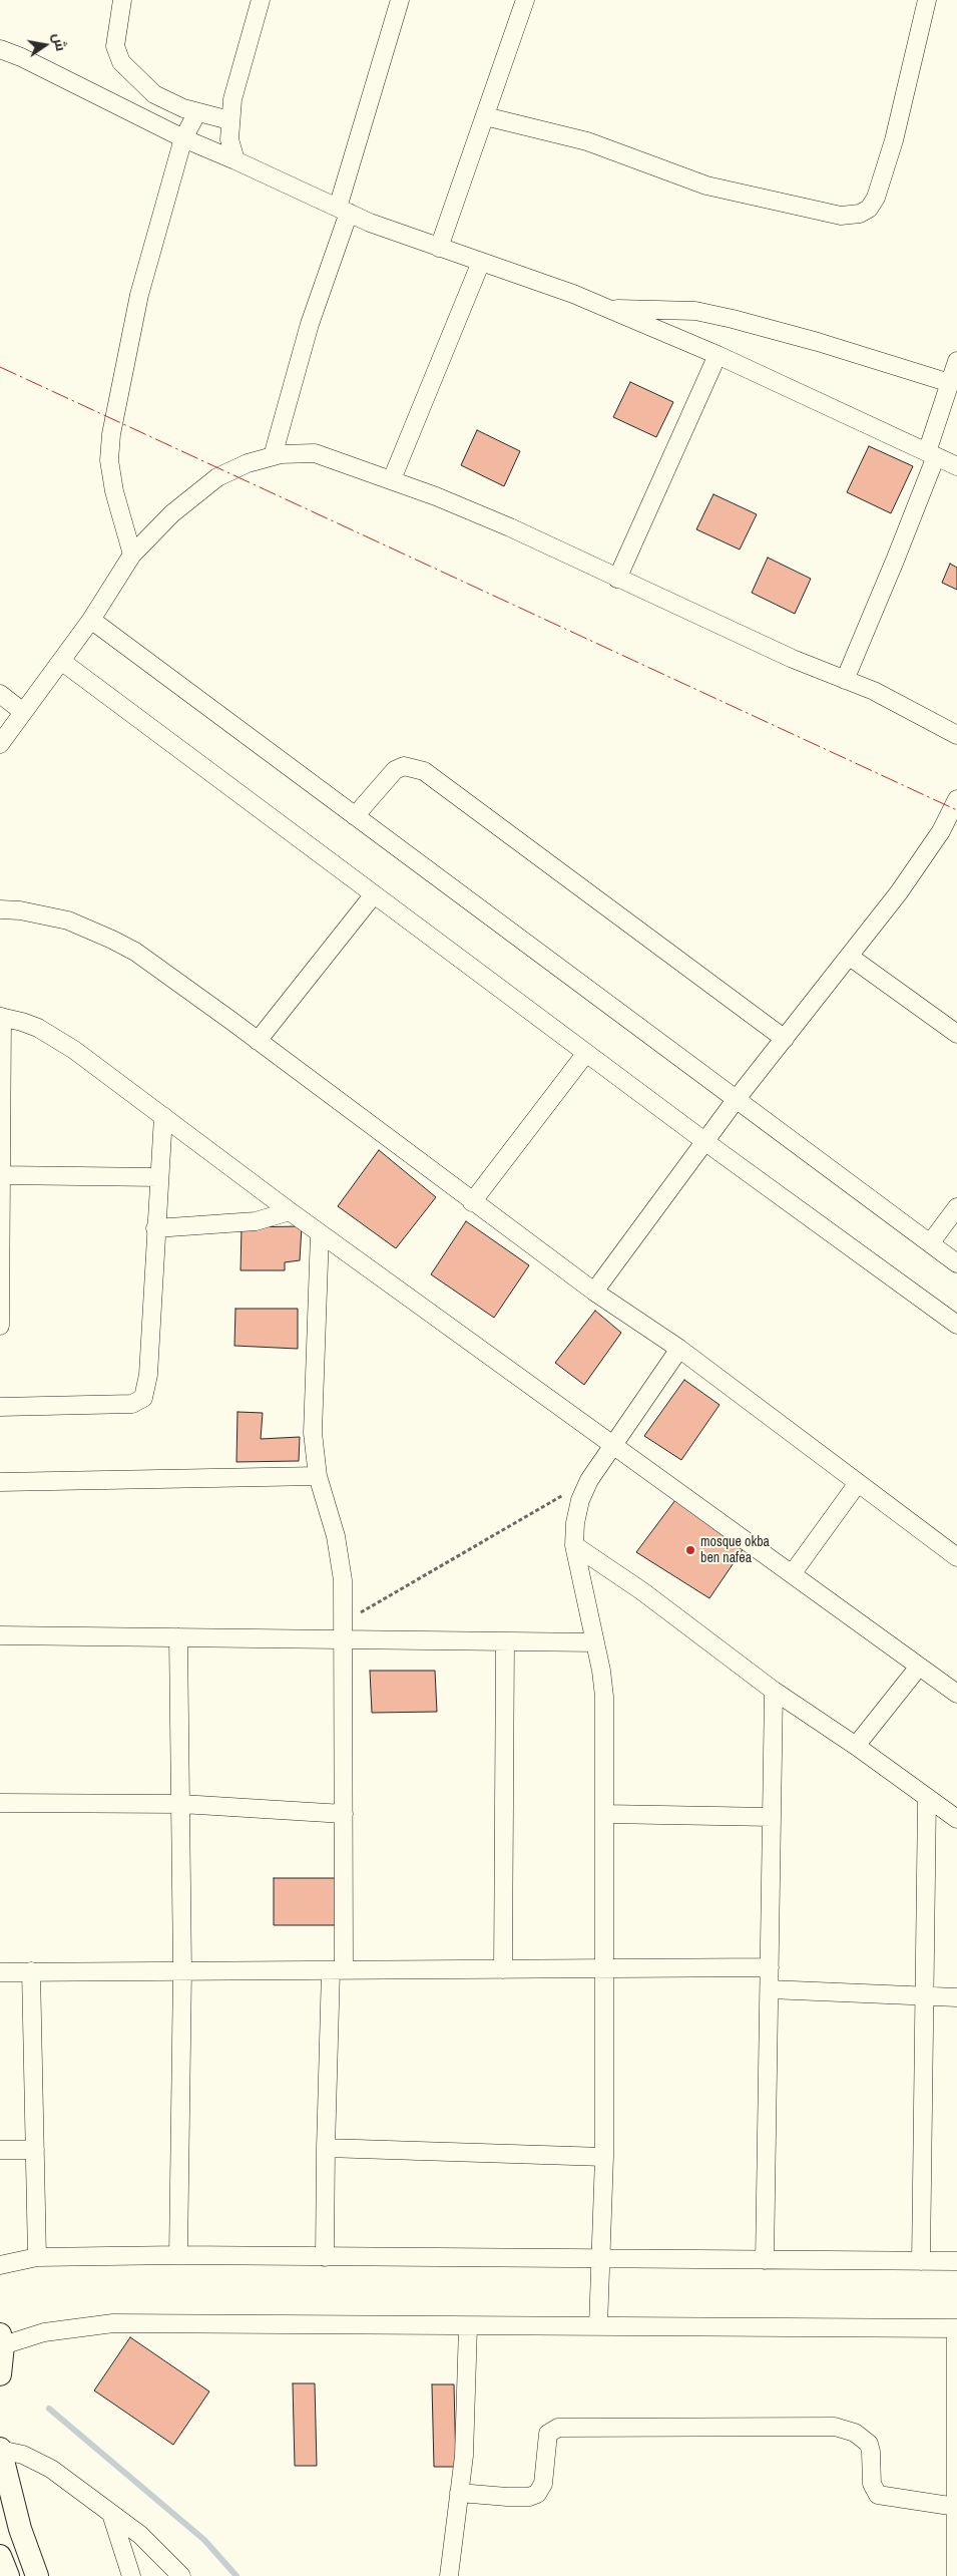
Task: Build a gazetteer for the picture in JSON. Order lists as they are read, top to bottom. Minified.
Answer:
{"places":["mosque okba ben nafea"],"north":"right"}
